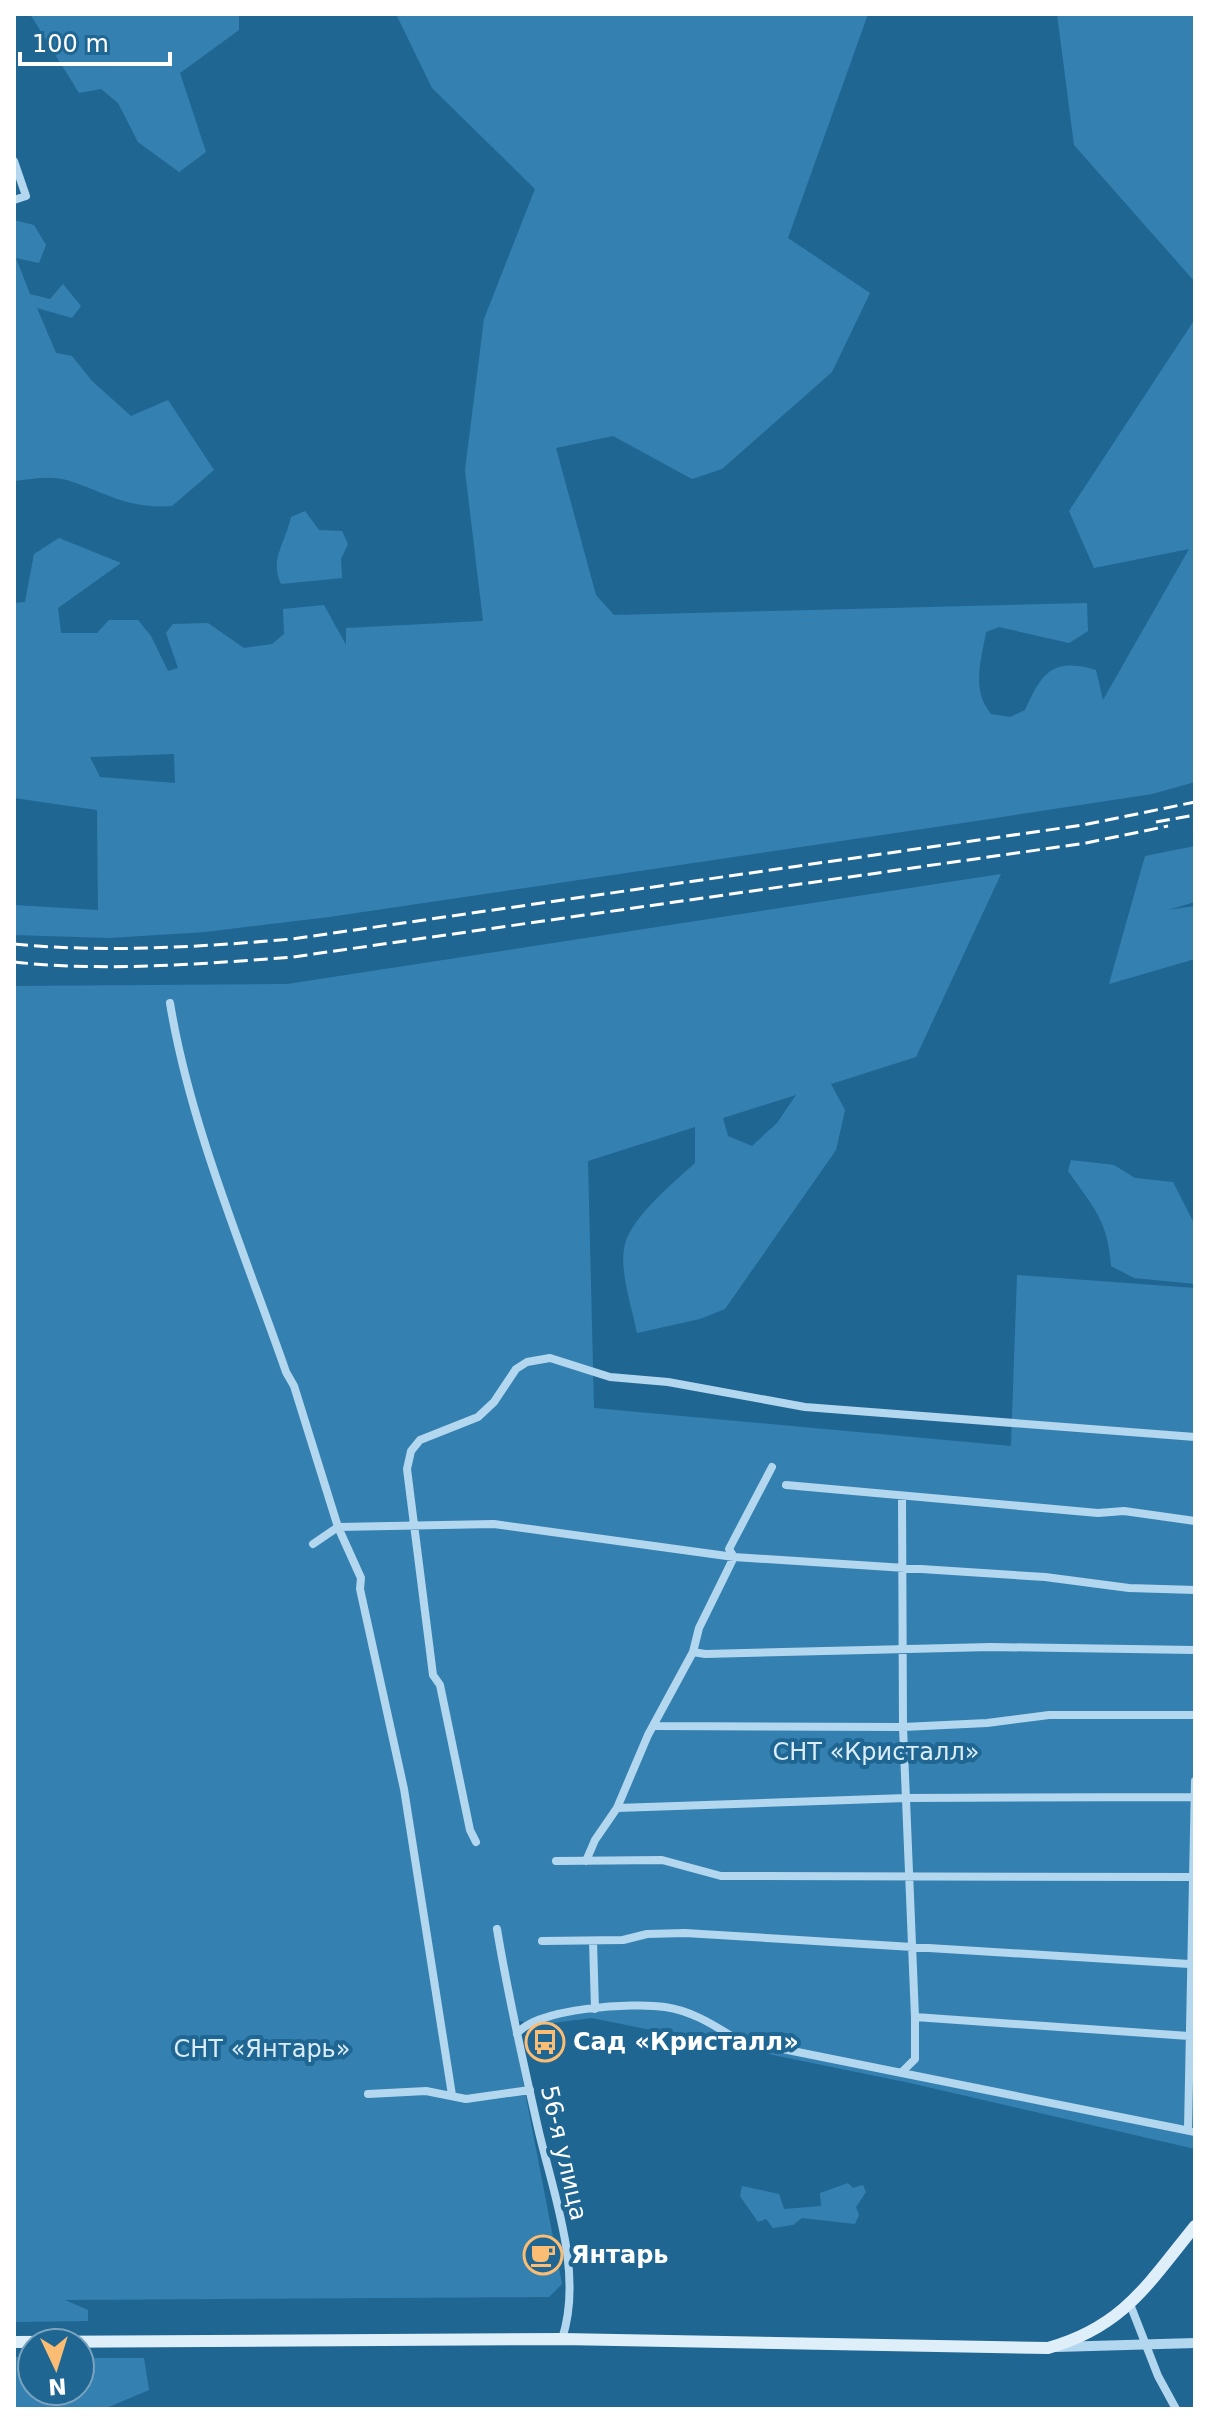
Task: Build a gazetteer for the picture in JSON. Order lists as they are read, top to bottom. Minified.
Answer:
{"streets":{"street":["56-я улица"]},"parks":["СНТ «Кристалл»","СНТ «Янтарь»"],"places":{"bus stop":["Сад «Кристалл»"],"cafe":["Янтарь"]},"scale_bar":"100 m","north":"bottom"}
